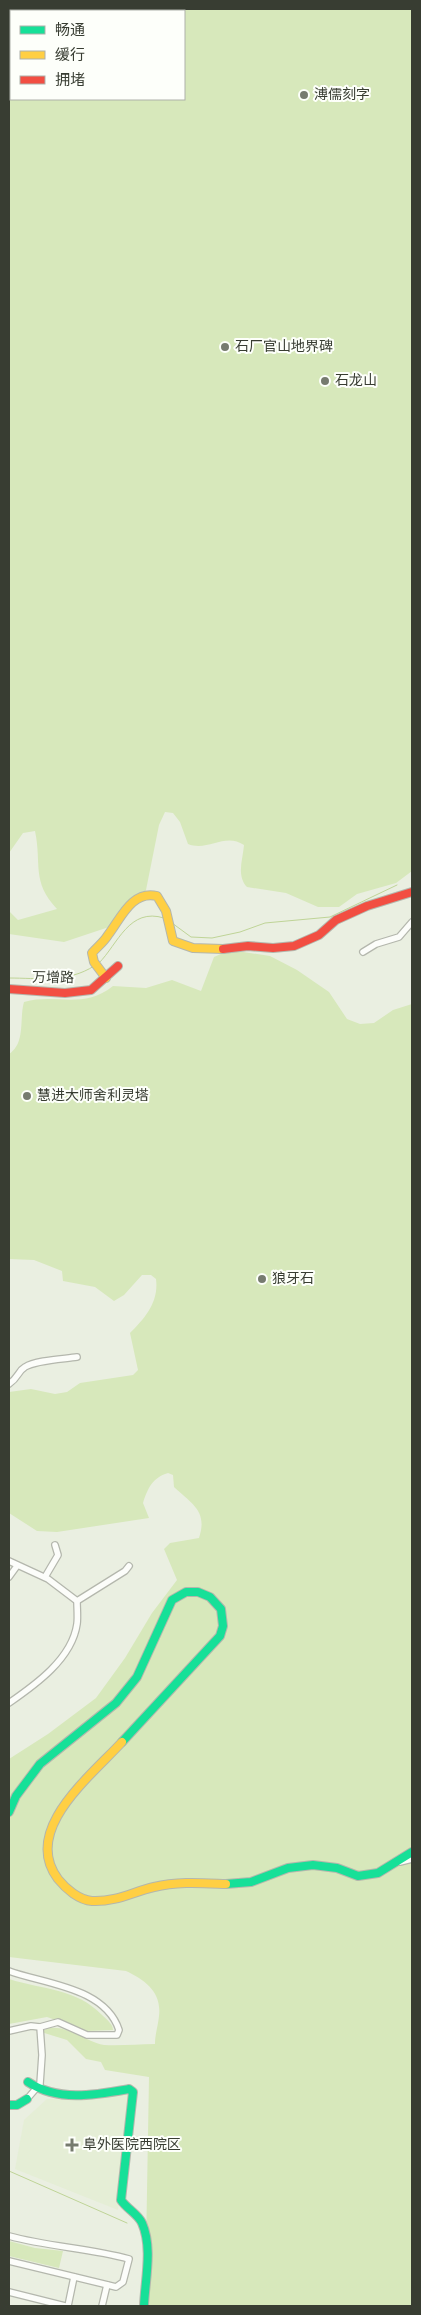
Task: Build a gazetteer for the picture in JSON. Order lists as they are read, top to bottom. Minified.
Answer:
{"streets":{"street":["万增路"]},"places":{"other":["溥儒刻字","石厂官山地界碑","石龙山","慧进大师舍利灵塔","狼牙石"],"health":["阜外医院西院区"]},"legend":["畅通","缓行","拥堵"]}
